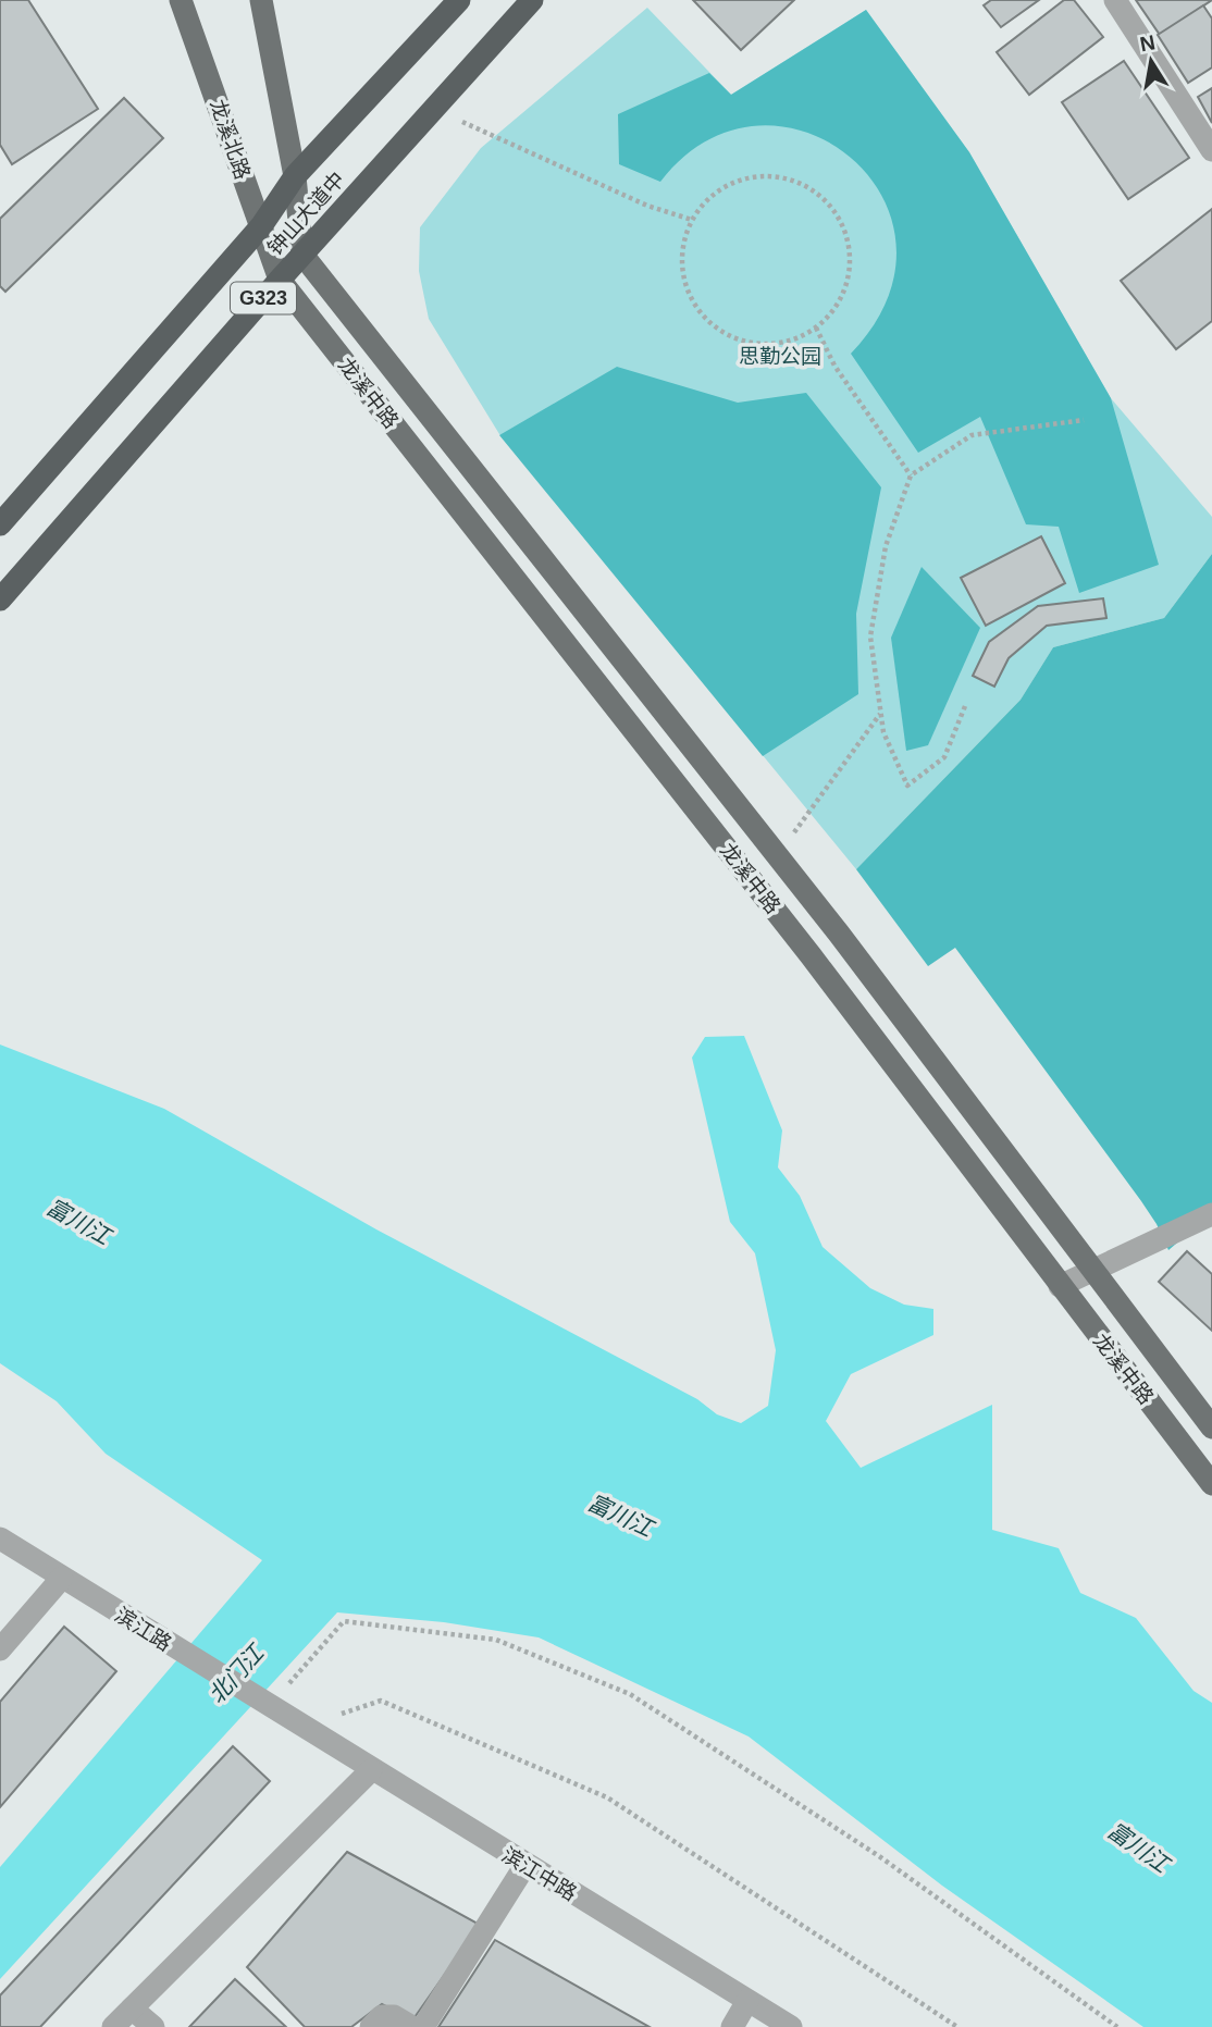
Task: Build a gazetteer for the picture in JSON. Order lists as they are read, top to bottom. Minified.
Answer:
{"streets":{"highway":["钟山大道中","G323"],"main road":["龙溪北路","龙溪中路"],"street":["滨江路","滨江中路"]},"crossings":[["龙溪北路","钟山大道中"],["龙溪北路","龙溪中路"],["钟山大道中","龙溪中路"],["滨江路","滨江中路"]],"water":["富川江","北门江"],"parks":["思勤公园"],"north":"top"}
